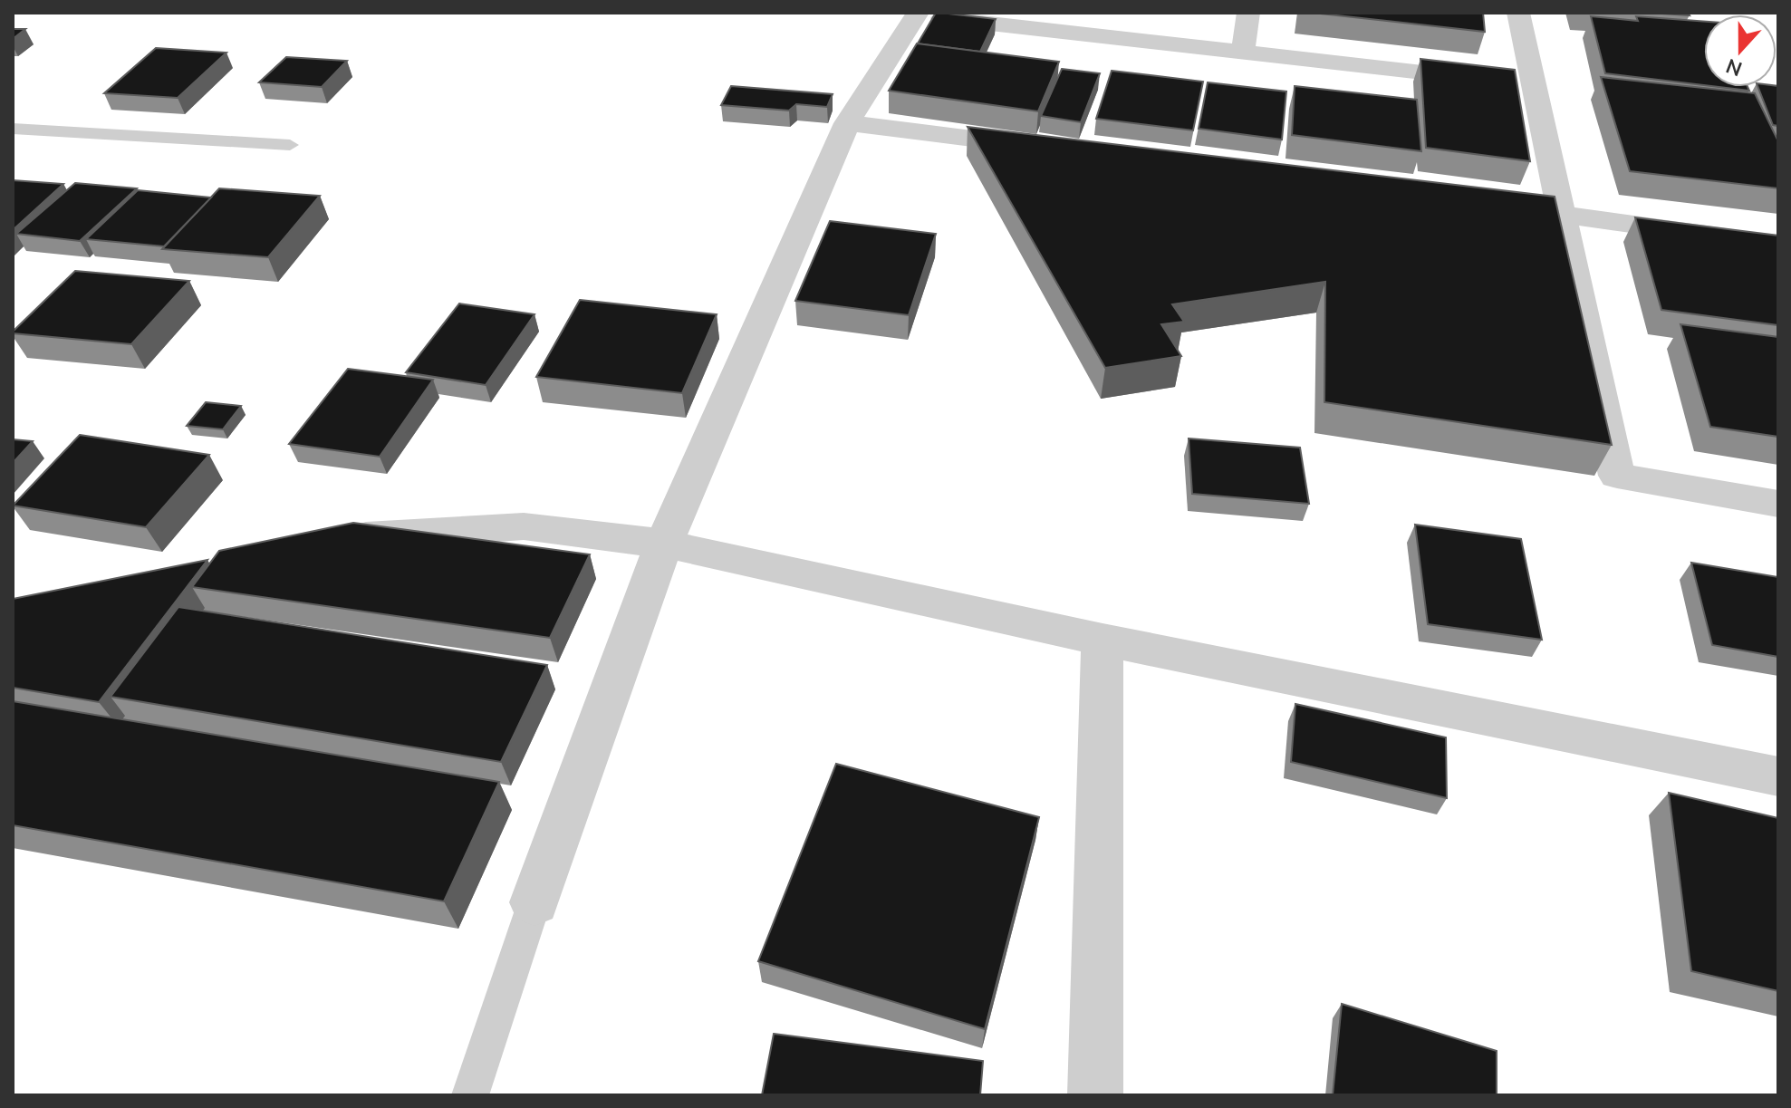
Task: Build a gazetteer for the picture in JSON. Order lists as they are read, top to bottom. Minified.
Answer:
{"north":"bottom"}
